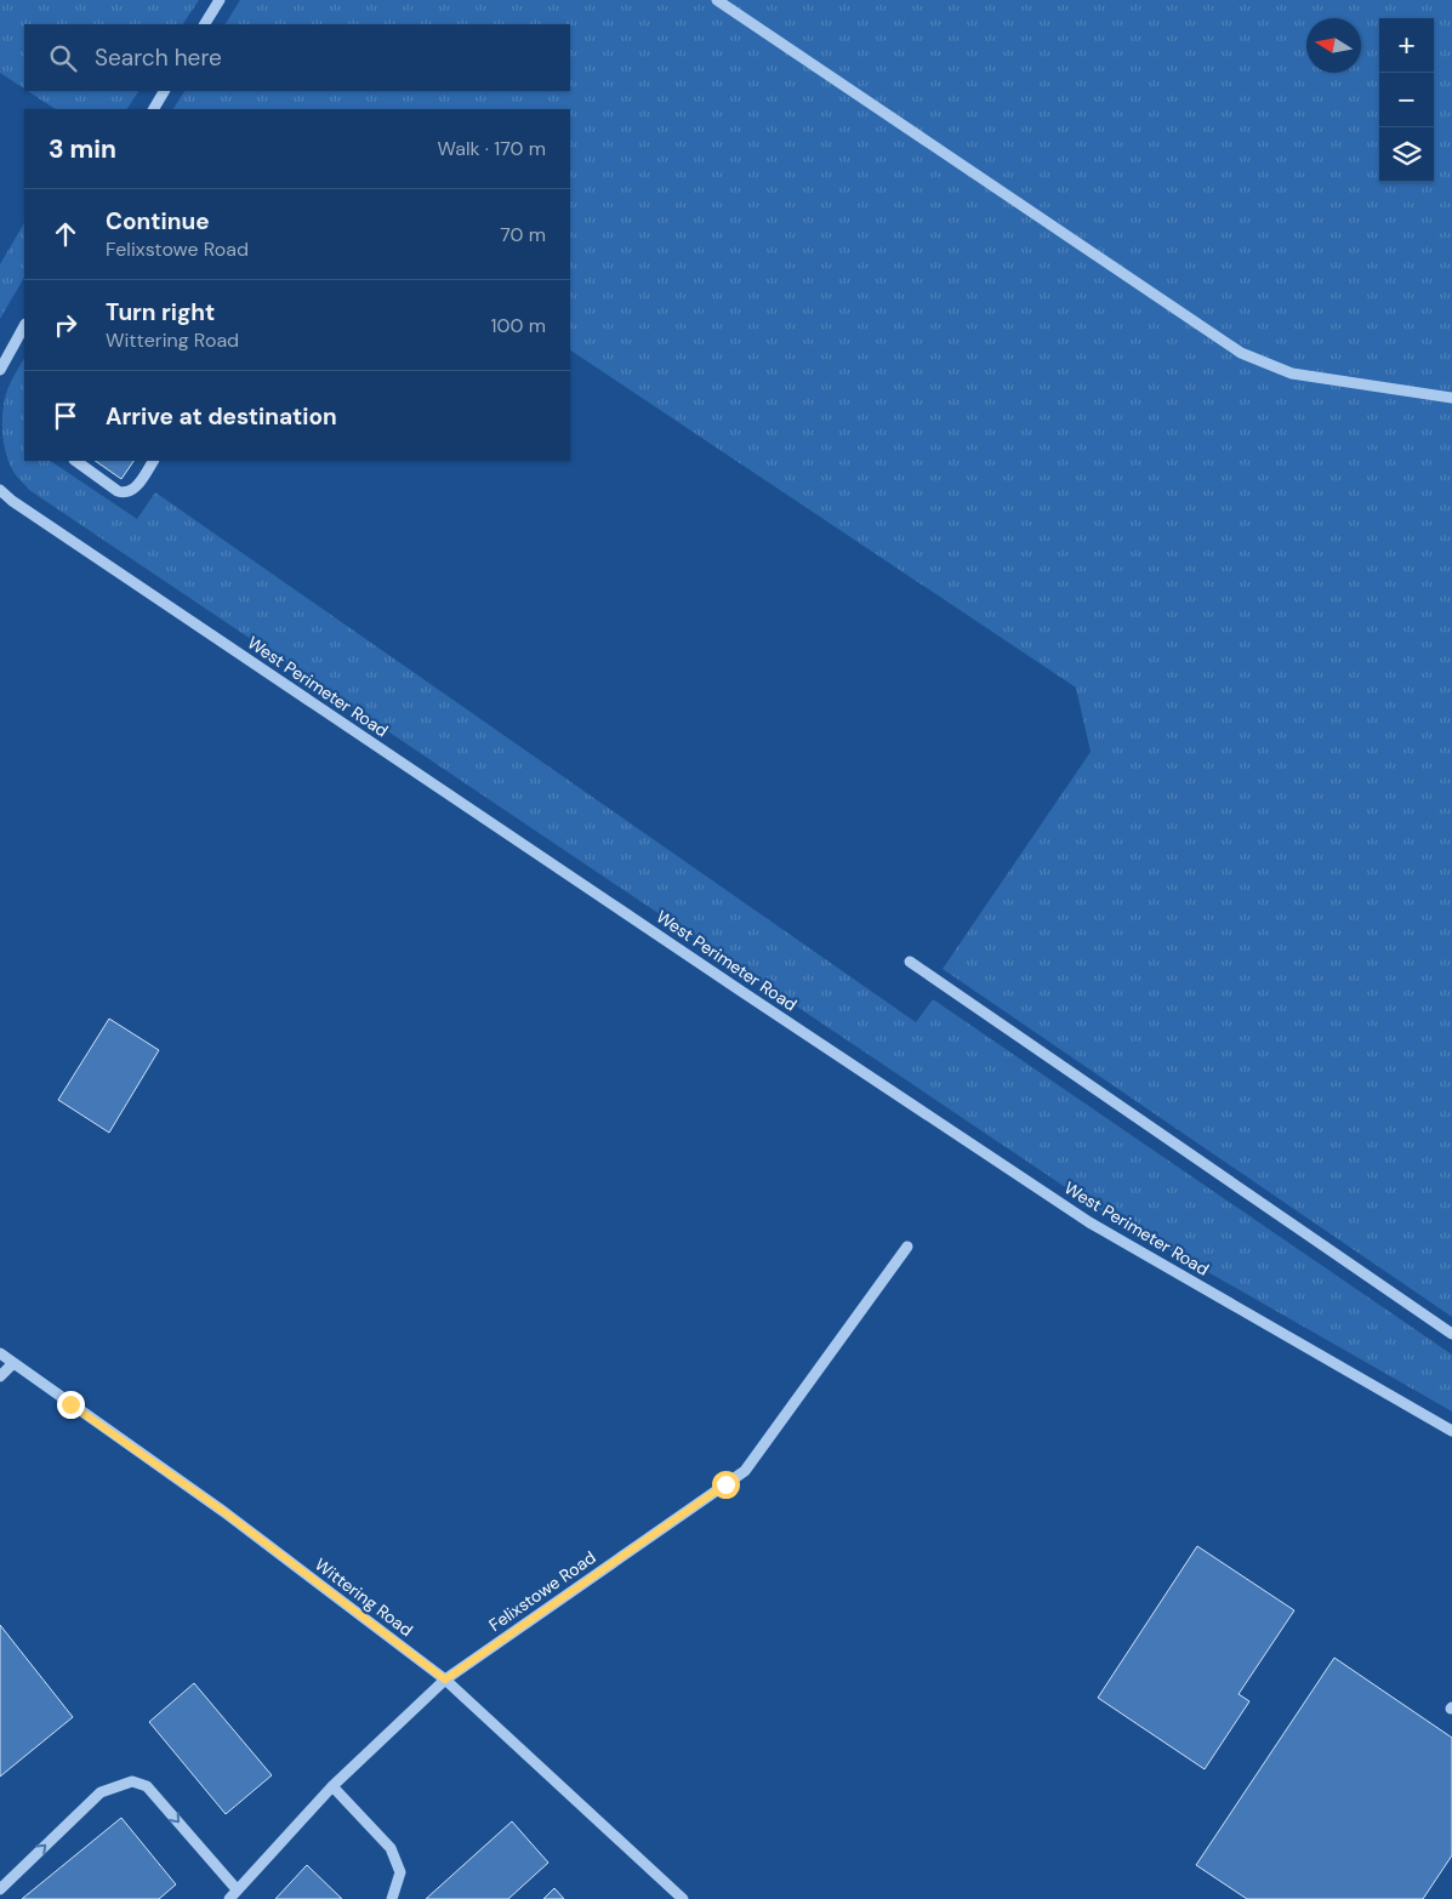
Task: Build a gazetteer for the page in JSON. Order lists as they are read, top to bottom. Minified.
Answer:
{"streets":{"lane":["West Perimeter Road","Felixstowe Road","Wittering Road"]},"crossings":[["Felixstowe Road","Wittering Road"]],"north":"left","page":{"map_buttons":["+","−"],"search":"Search here","heading":["3 min","Walk · 170 m"],"list":[["Continue","Felixstowe Road","70 m"],["Turn right","Wittering Road","100 m"],"Arrive at destination"]}}
